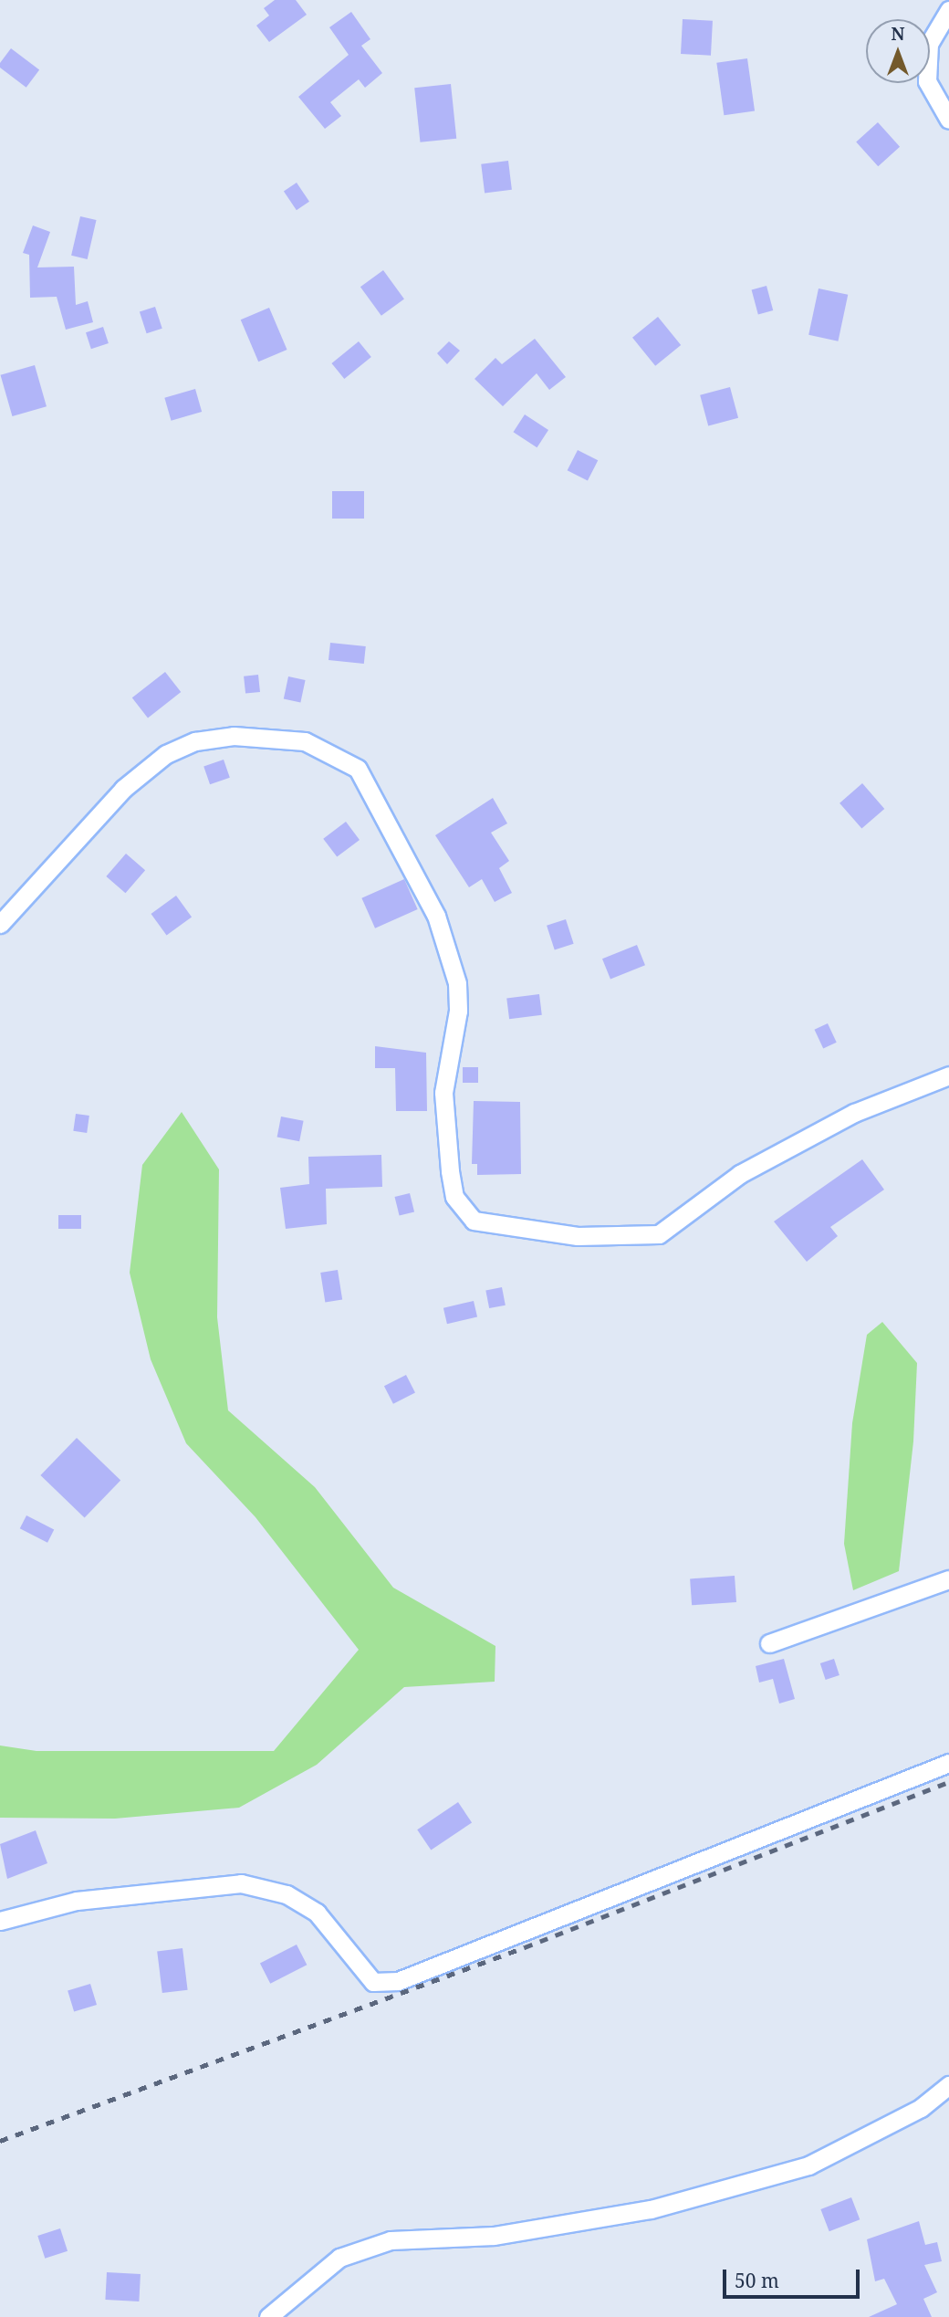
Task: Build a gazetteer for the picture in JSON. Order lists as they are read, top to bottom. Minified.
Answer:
{"scale_bar":"50 m","north":"top"}
